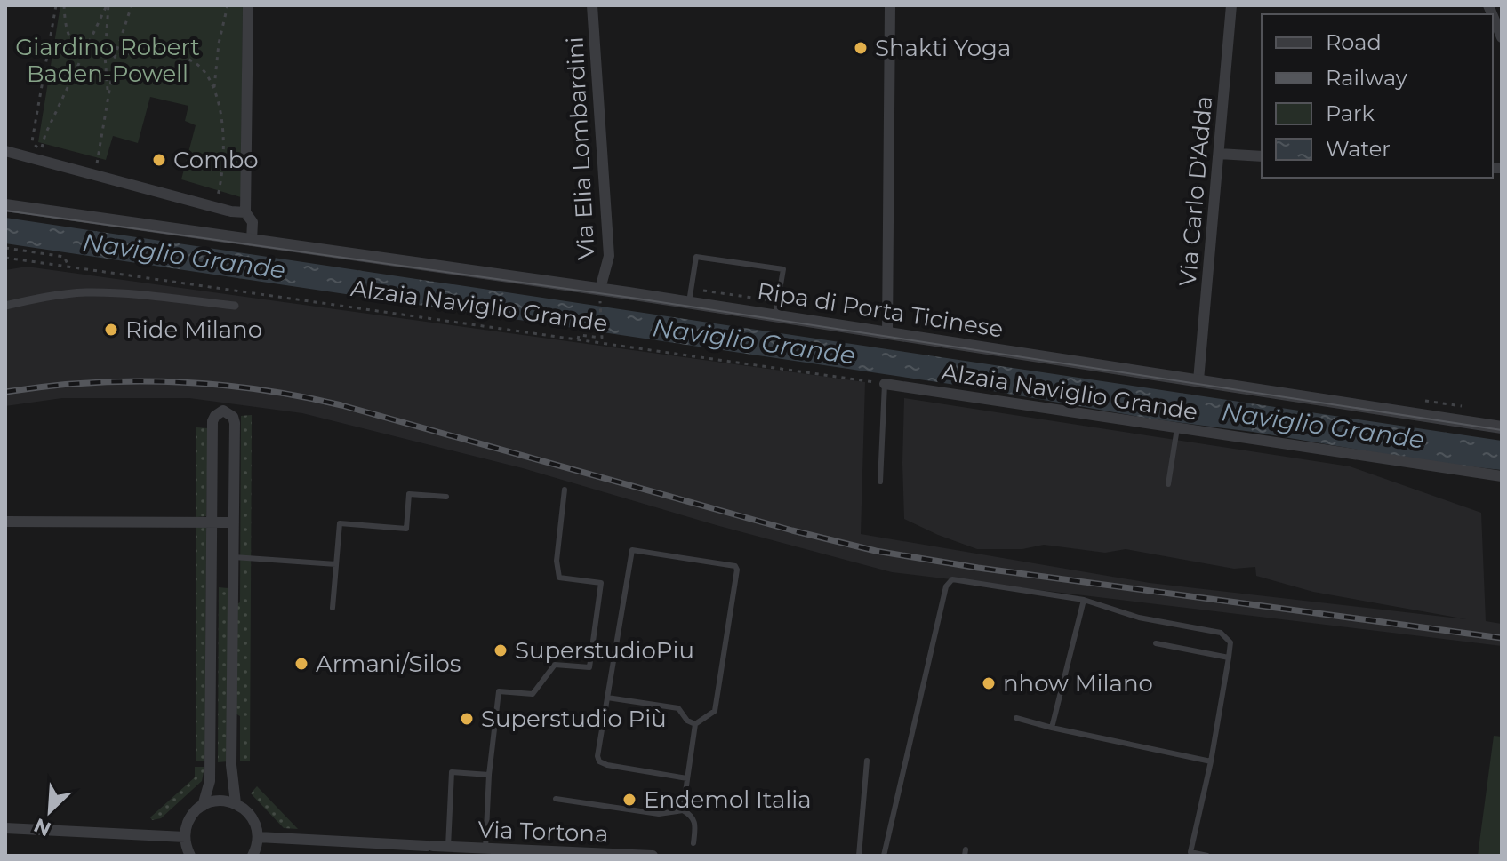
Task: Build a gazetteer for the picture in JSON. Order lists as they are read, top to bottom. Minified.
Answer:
{"streets":{"street":["Via Elia Lombardini","Via Carlo D'Adda","Alzaia Naviglio Grande","Ripa di Porta Ticinese","Via Tortona"]},"crossings":[["Via Elia Lombardini","Ripa di Porta Ticinese"],["Via Carlo D'Adda","Ripa di Porta Ticinese"]],"water":["Naviglio Grande"],"parks":["Giardino Robert Baden-Powell"],"places":["Shakti Yoga","Combo","Ride Milano","SuperstudioPiu","Armani/Silos","nhow Milano","Superstudio Più","Endemol Italia"],"legend":["Road","Railway","Park","Water"],"north":"bottom left"}
